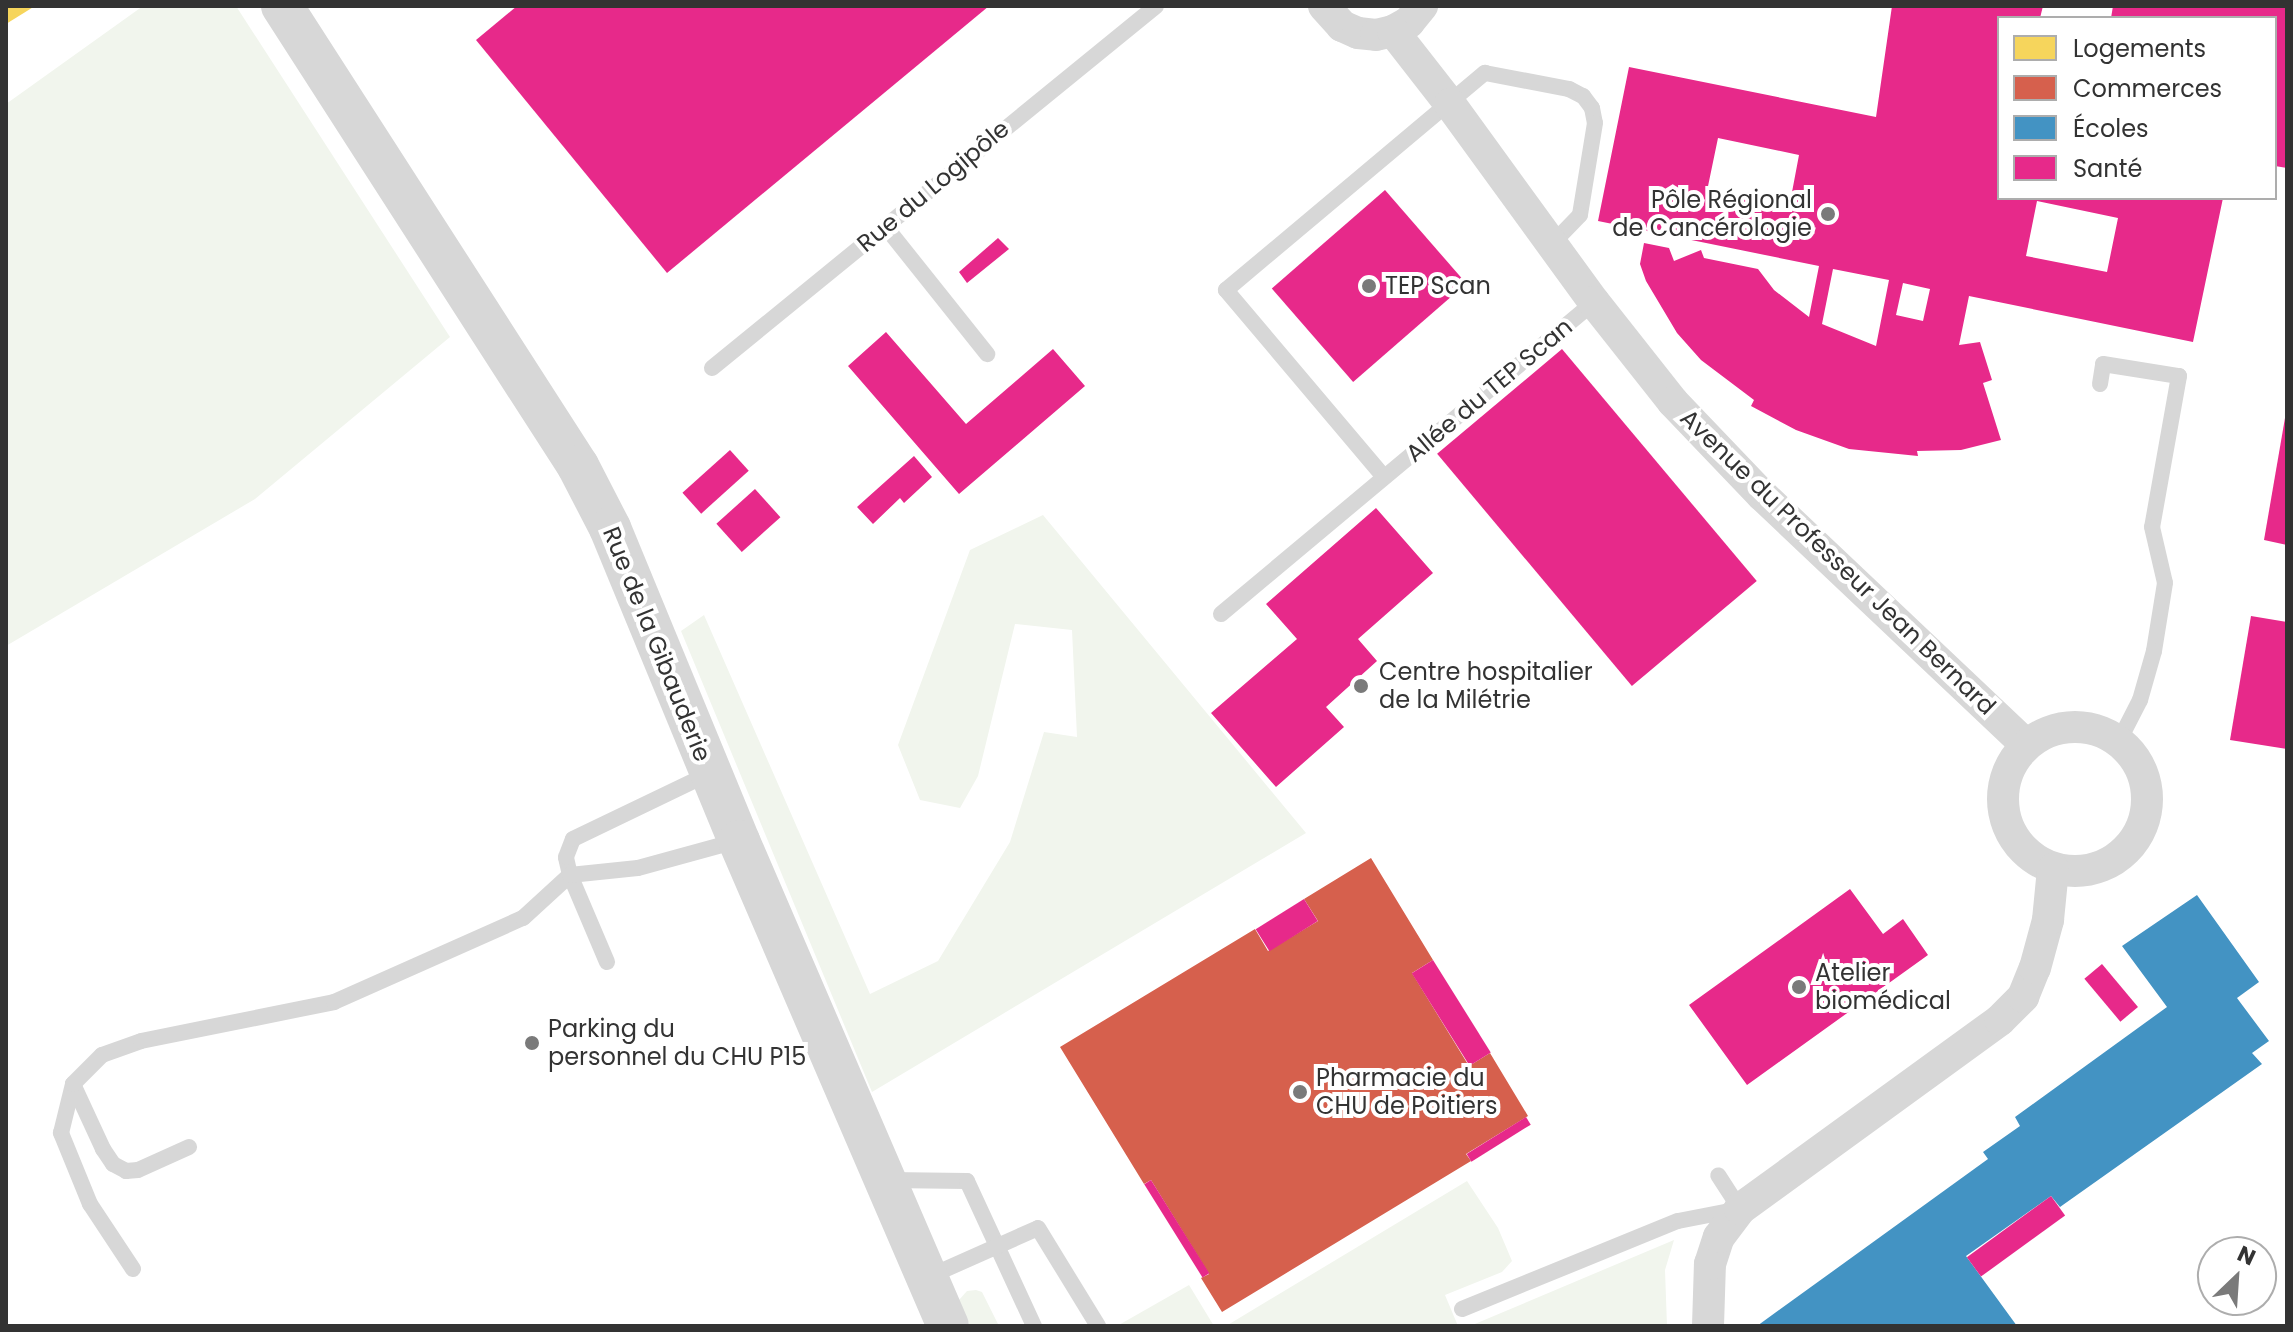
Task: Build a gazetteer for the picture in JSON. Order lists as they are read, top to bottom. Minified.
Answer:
{"streets":{"street":["Avenue du Professeur Jean Bernard","Rue de la Gibauderie"],"lane":["Rue du Logipôle","Allée du TEP Scan"]},"crossings":[["Allée du TEP Scan","Avenue du Professeur Jean Bernard"]],"places":["Pôle Régional de Cancérologie","TEP Scan","Centre hospitalier de la Milétrie","Atelier biomédical","Parking du personnel du CHU P15","Pharmacie du CHU de Poitiers"],"legend":["Logements","Commerces","Écoles","Santé"],"north":"top right"}
